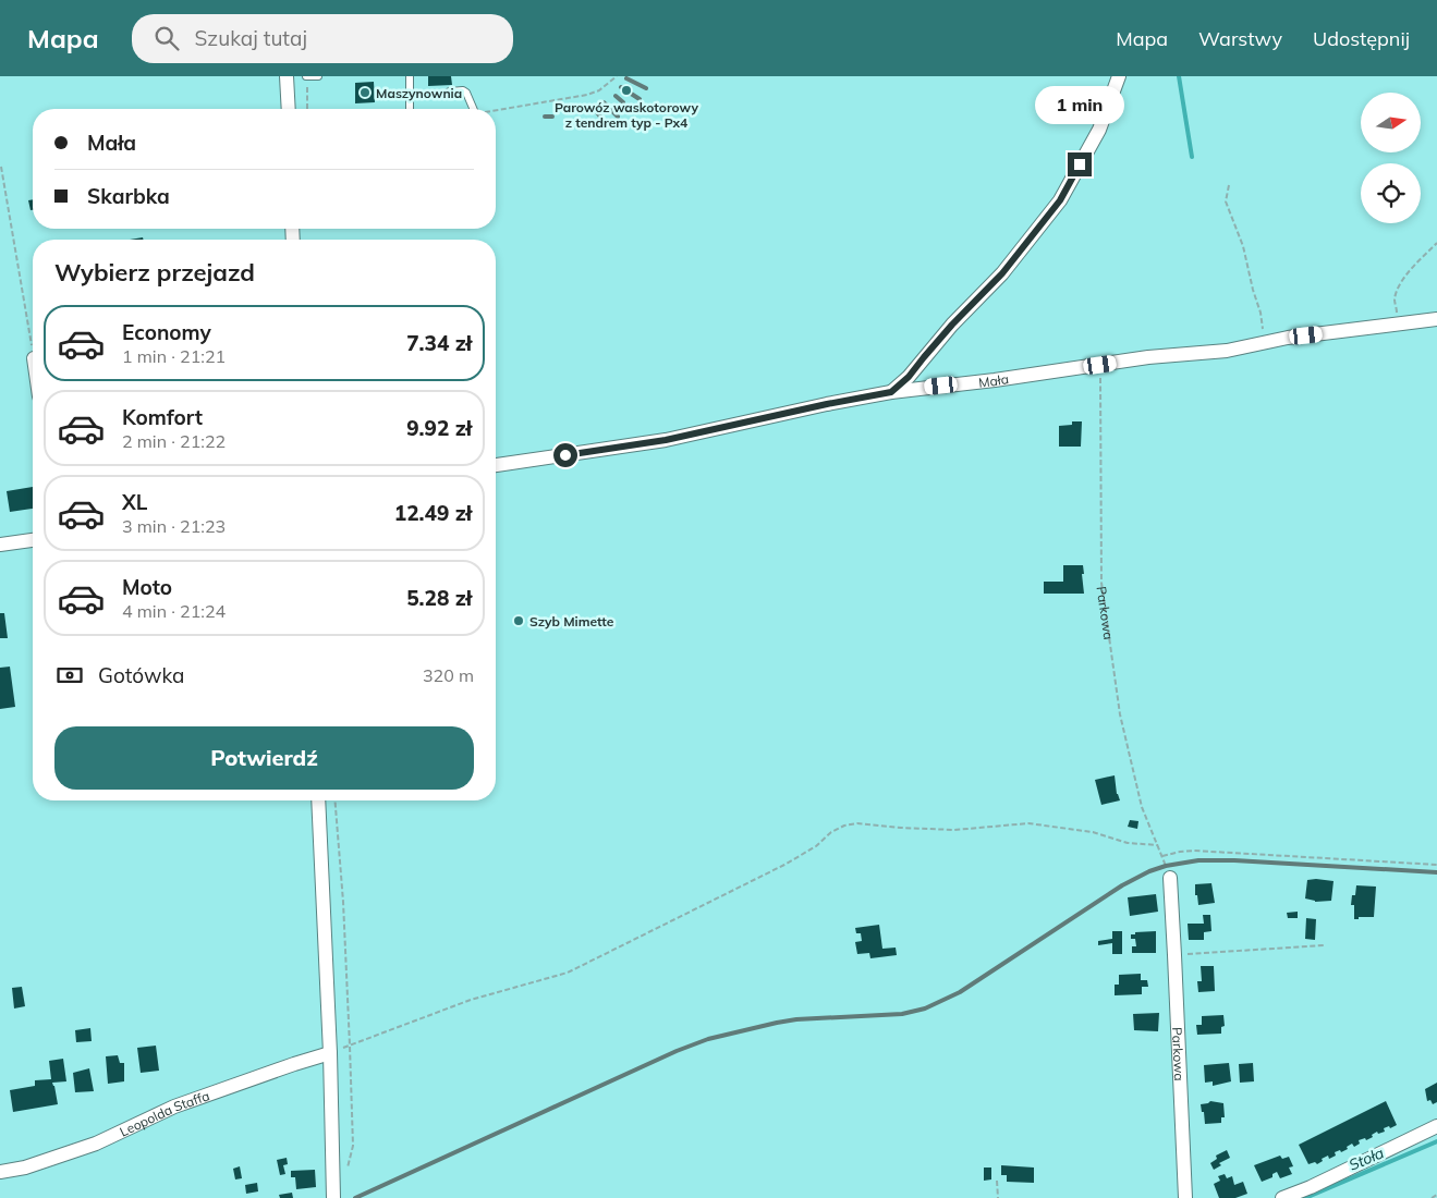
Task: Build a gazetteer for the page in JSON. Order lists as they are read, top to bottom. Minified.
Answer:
{"streets":{"street":["Mała","Parkowa","Leopolda Staffa"]},"crossings":[["Mała","Parkowa"]],"water":["Stoła"],"places":["Parowóz waskotorowy z tendrem typ - Px4","Maszynownia","Szyb Mimette"],"north":"right","page":{"header":"Mapa","search":"Szukaj tutaj","nav":["Mapa","Warstwy","Udostępnij"],"bubble":"1 min","banner":["Mała","Skarbka"],"heading":"Wybierz przejazd","list":[{"name":"Economy","note":"1 min · 21:21","value":"7.34 zł"},{"name":"Komfort","note":"2 min · 21:22","value":"9.92 zł"},{"name":"XL","note":"3 min · 21:23","value":"12.49 zł"},{"name":"Moto","note":"4 min · 21:24","value":"5.28 zł"}],"pay":["Gotówka","320 m"],"buttons":"Potwierdź"}}
